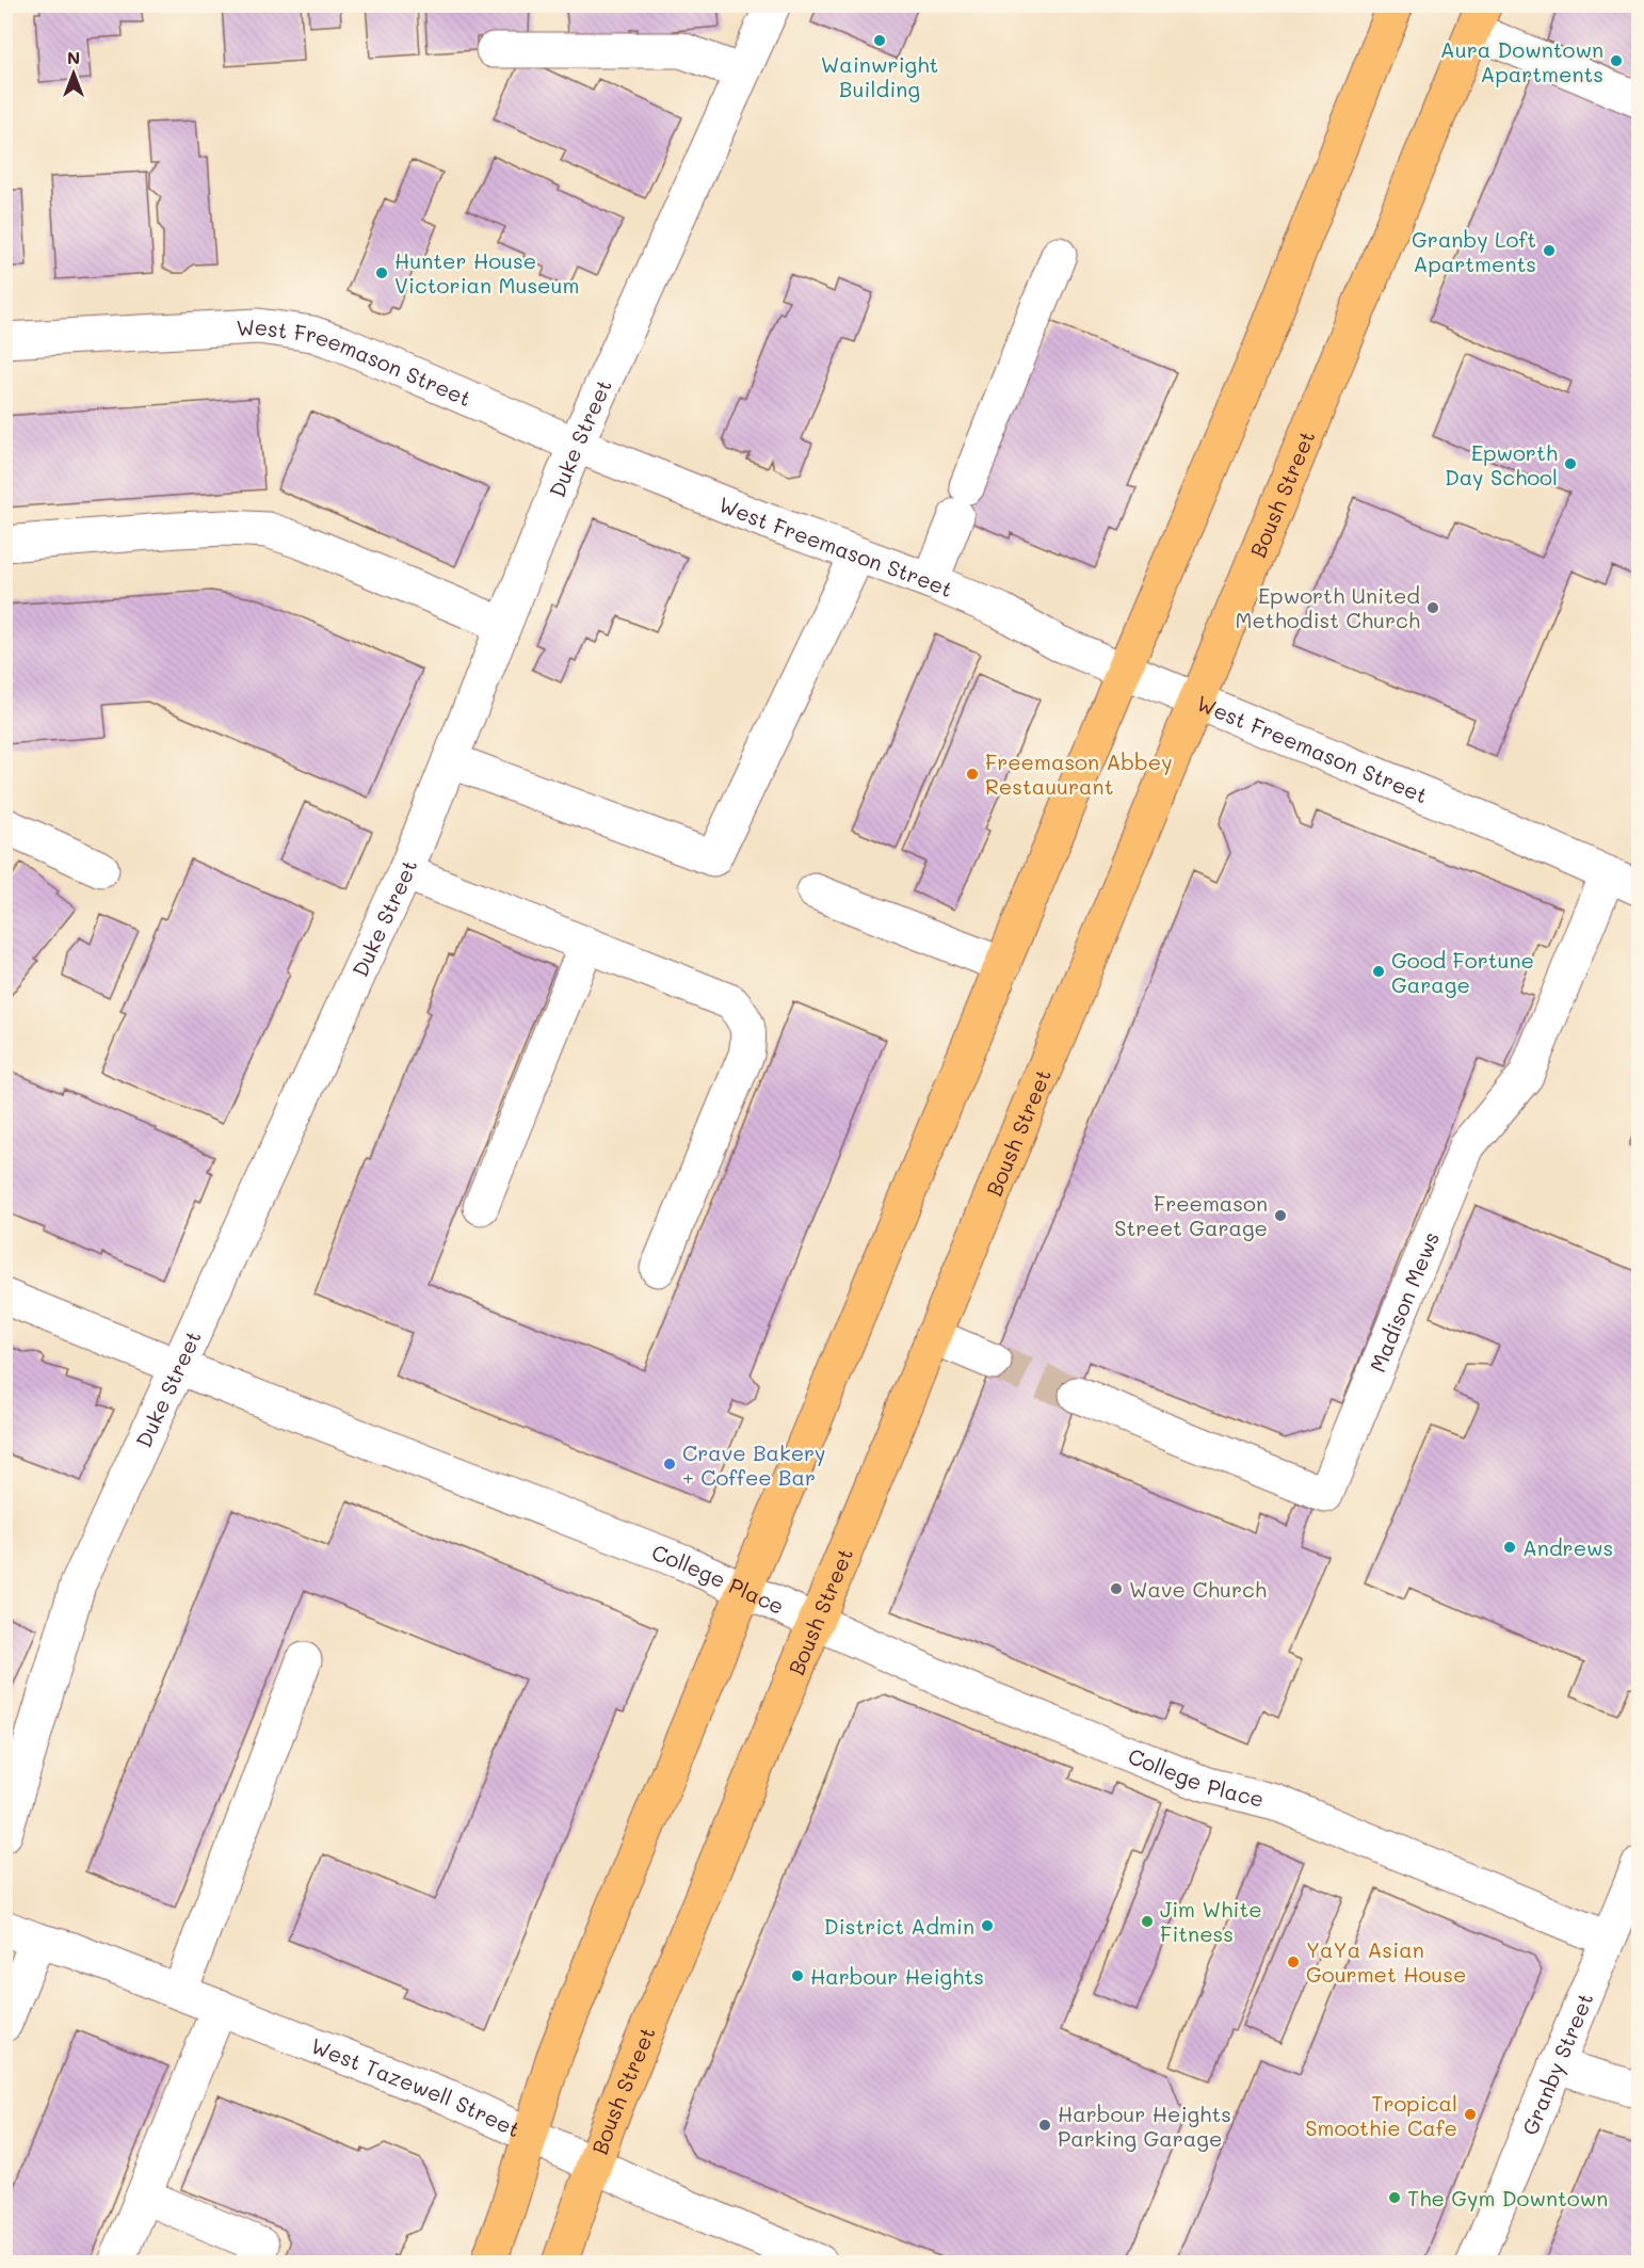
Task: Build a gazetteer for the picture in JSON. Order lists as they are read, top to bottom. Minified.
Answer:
{"streets":{"main road":["Boush Street"],"street":["West Freemason Street","Duke Street","Madison Mews","College Place","Granby Street","West Tazewell Street"]},"crossings":[["West Freemason Street","Duke Street"],["West Freemason Street","Boush Street"],["West Freemason Street","Madison Mews"],["Duke Street","College Place"],["Boush Street","College Place"],["Boush Street","West Tazewell Street"],["College Place","Granby Street"]],"places":["Wainwright Building","Aura Downtown Apartments","Granby Loft Apartments","Hunter House Victorian Museum","Epworth Day School","Epworth United Methodist Church","Freemason Abbey Restauurant","Good Fortune Garage","Freemason Street Garage","Crave Bakery + Coffee Bar","Andrews","Wave Church","Jim White Fitness","District Admin","YaYa Asian Gourmet House","Harbour Heights","Tropical Smoothie Cafe","Harbour Heights Parking Garage","The Gym Downtown"],"north":"top"}
